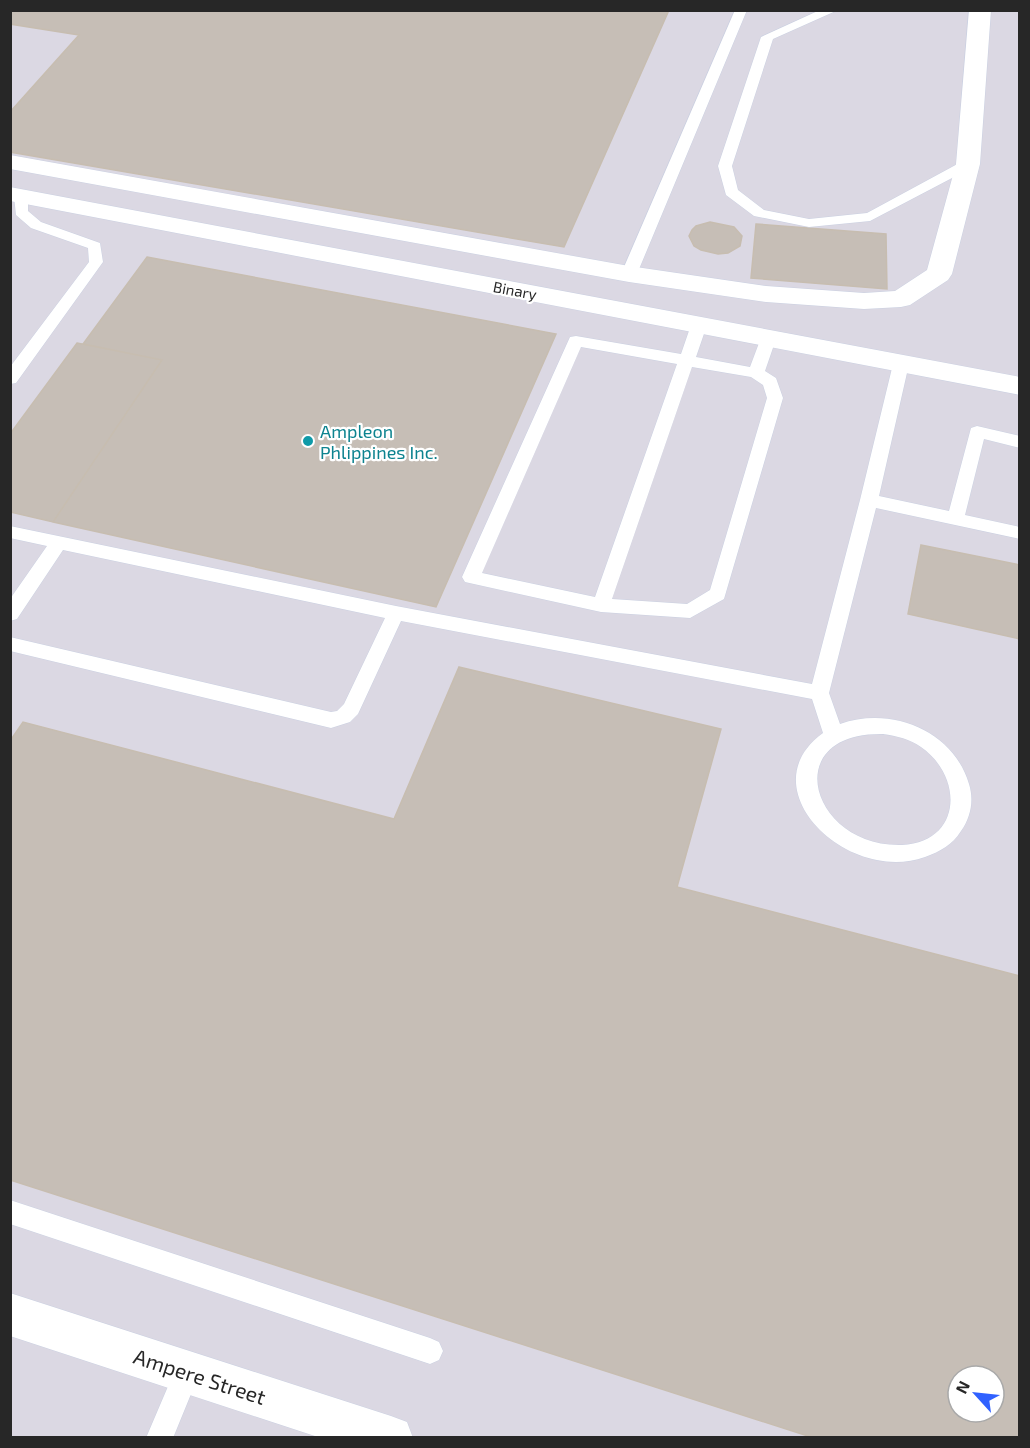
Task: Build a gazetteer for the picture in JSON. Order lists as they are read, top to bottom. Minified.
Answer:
{"streets":{"street":["Binary","Ampere Street"]},"places":["Ampleon Phlippines Inc."],"north":"top left"}
